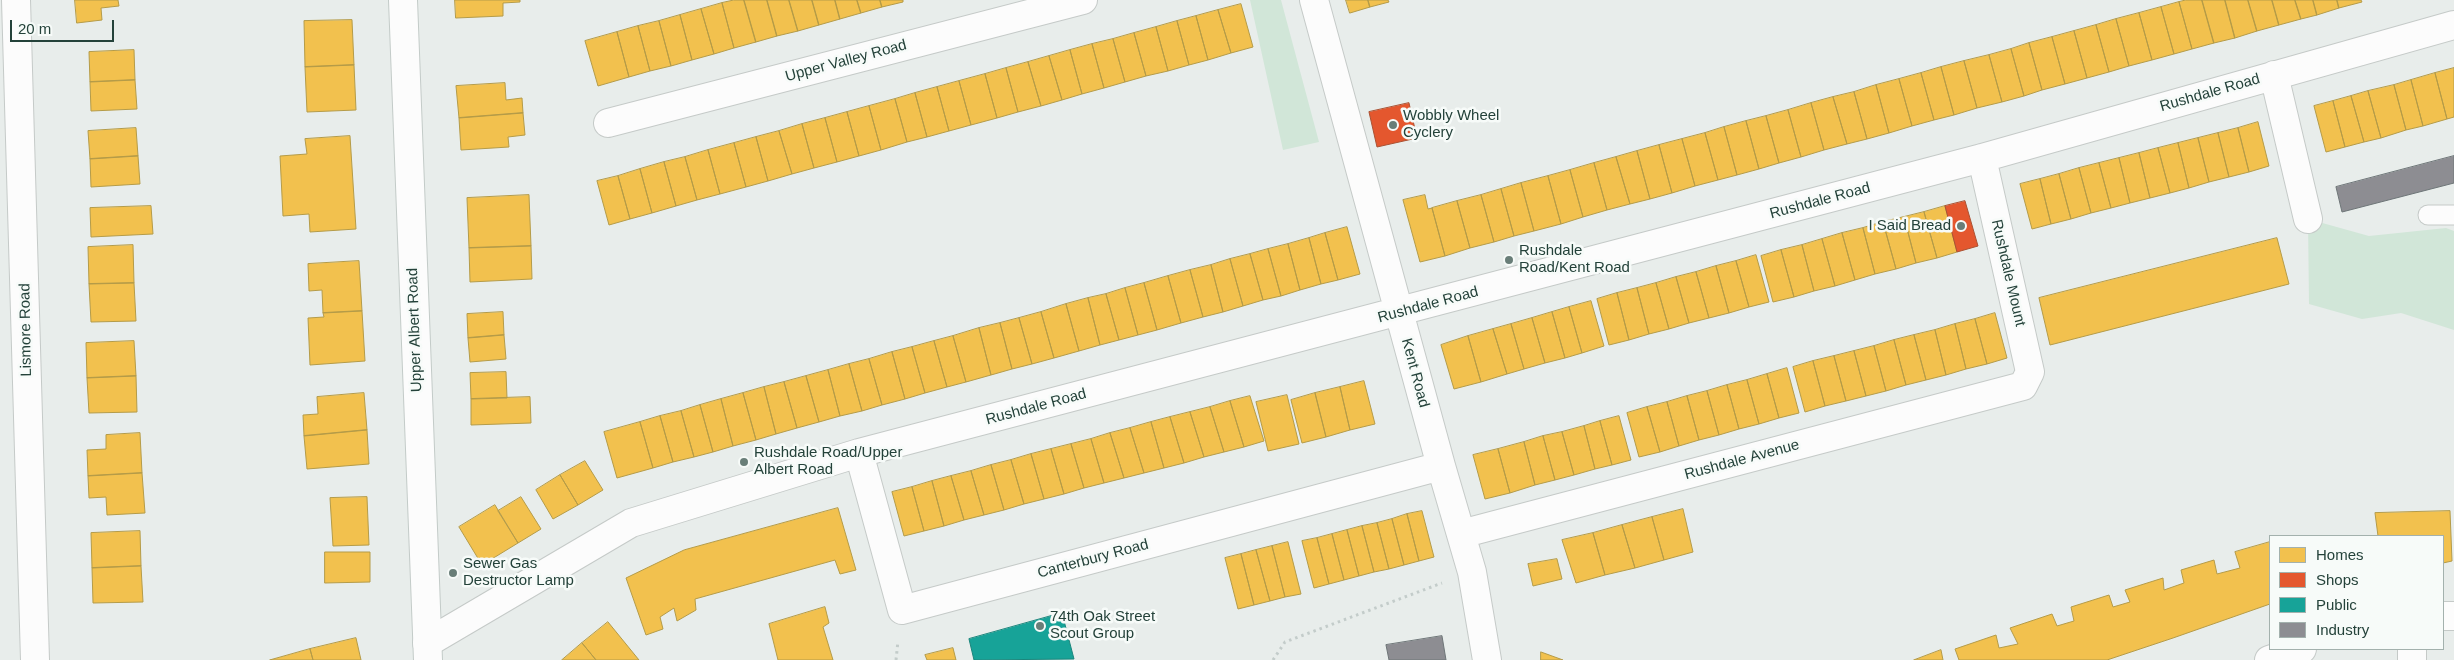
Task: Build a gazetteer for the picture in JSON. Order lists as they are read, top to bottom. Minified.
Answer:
{"streets":{"street":["Upper Valley Road","Rushdale Road","Rushdale Mount","Lismore Road","Upper Albert Road","Kent Road","Rushdale Avenue","Canterbury Road"]},"crossings":[["Rushdale Road","Rushdale Mount"],["Rushdale Road","Upper Albert Road"],["Rushdale Road","Kent Road"],["Rushdale Road","Canterbury Road"],["Rushdale Mount","Rushdale Avenue"],["Kent Road","Rushdale Avenue"],["Kent Road","Canterbury Road"]],"places":["Wobbly Wheel Cyclery","I Said Bread","Rushdale Road/Kent Road","Rushdale Road/Upper Albert Road","Sewer Gas Destructor Lamp","74th Oak Street Scout Group"],"legend":["Homes","Shops","Public","Industry"],"scale_bar":"20 m"}
